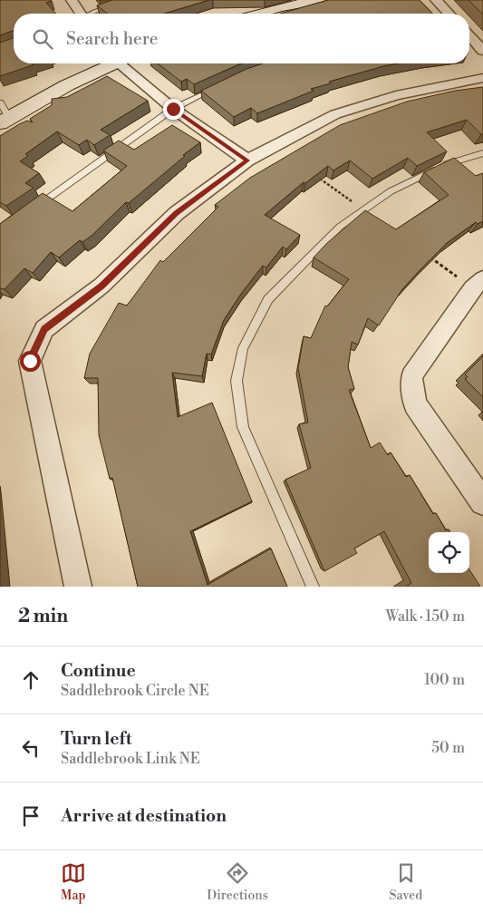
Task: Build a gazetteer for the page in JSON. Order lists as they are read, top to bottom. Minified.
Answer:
{"page":{"search":"Search here","heading":["2 min","Walk · 150 m"],"list":[["Continue","Saddlebrook Circle NE","100 m"],["Turn left","Saddlebrook Link NE","50 m"],"Arrive at destination"],"nav":["Map","Directions","Saved"]}}
